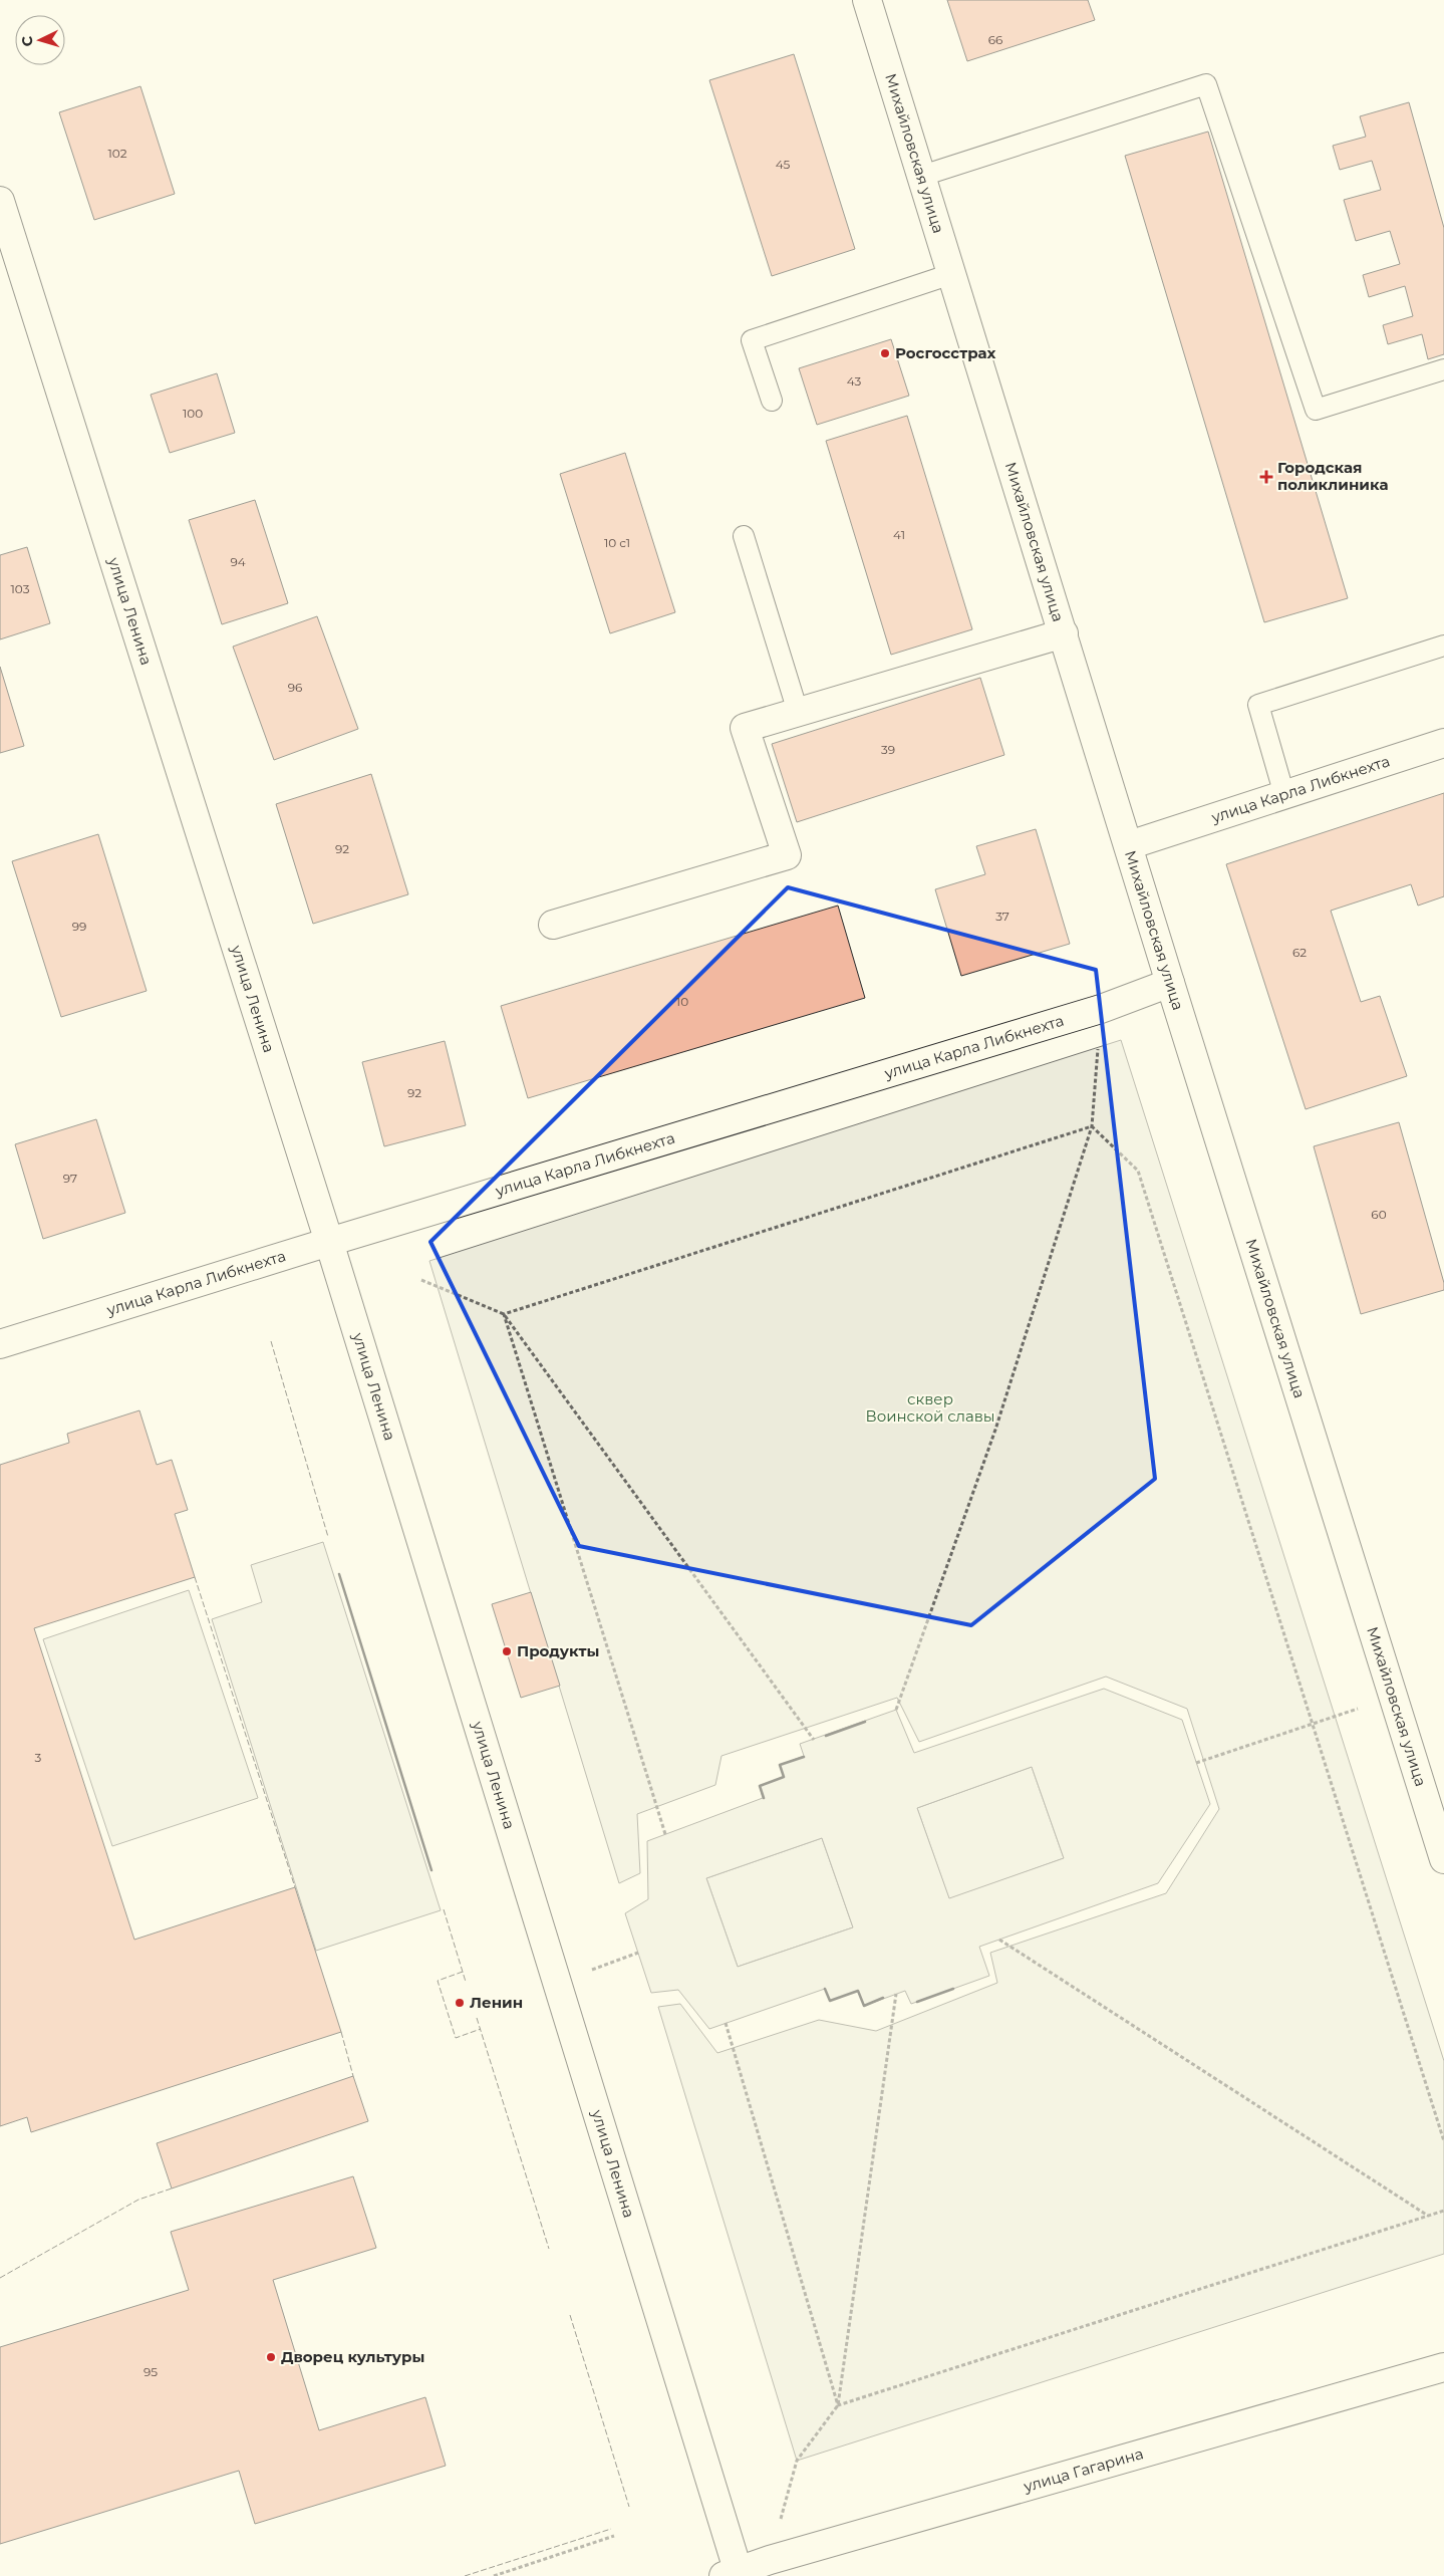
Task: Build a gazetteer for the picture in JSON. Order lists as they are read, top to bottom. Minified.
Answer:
{"streets":{"street":["Михайловская улица","улица Ленина","улица Карла Либкнехта","улица Гагарина"]},"crossings":[["Михайловская улица","улица Карла Либкнехта"],["улица Ленина","улица Карла Либкнехта"],["улица Ленина","улица Гагарина"]],"parks":["сквер Воинской славы"],"places":{"other":["Росгосстрах","Продукты","Ленин","Дворец культуры"],"health":["Городская поликлиника"]},"house_numbers":["66","102","45","43","100","41","10 с1","94","103","96","39","92","37","99","62","10","92","97","60","3","95"],"north":"left"}
